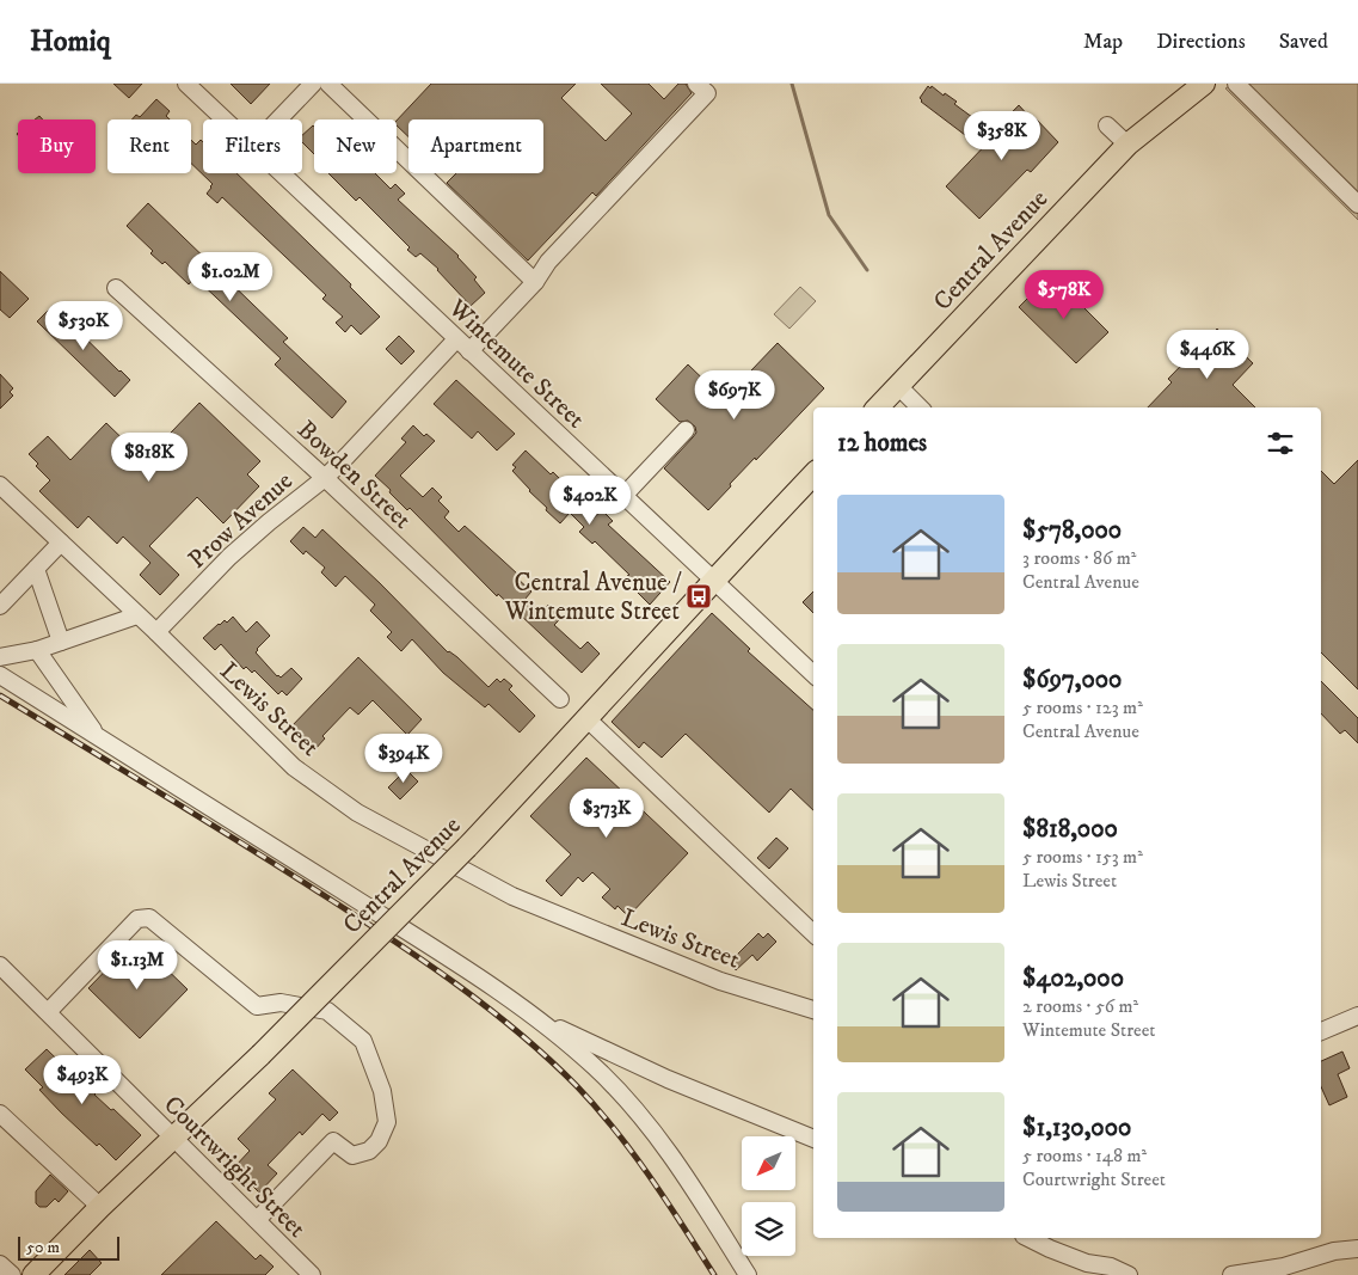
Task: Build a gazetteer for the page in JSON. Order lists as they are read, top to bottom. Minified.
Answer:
{"streets":{"main road":["Central Avenue"],"street":["Wintemute Street","Bowden Street","Prow Avenue","Lewis Street","Courtwright Street"]},"crossings":[["Central Avenue","Wintemute Street"],["Central Avenue","Courtwright Street"],["Wintemute Street","Prow Avenue"],["Bowden Street","Prow Avenue"],["Prow Avenue","Lewis Street"]],"places":{"bus stop":["Central Avenue / Wintemute Street"]},"scale_bar":"50 m","north":"bottom left","page":{"header":"Homiq","nav":["Map","Directions","Saved"],"price":["$358K","$1.02M","$578K","$530K","$446K","$697K","$818K","$402K","$394K","$373K","$1.13M","$493K"],"chip":["Buy","Rent","Filters","New","Apartment"],"heading":"12 homes","list":[{"name":"$578,000","note":"3 rooms · 86 m² · Central Avenue"},{"name":"$697,000","note":"5 rooms · 123 m² · Central Avenue"},{"name":"$818,000","note":"5 rooms · 153 m² · Lewis Street"},{"name":"$402,000","note":"2 rooms · 56 m² · Wintemute Street"},{"name":"$1,130,000","note":"5 rooms · 148 m² · Courtwright Street"}],"scale":"50 m"}}
